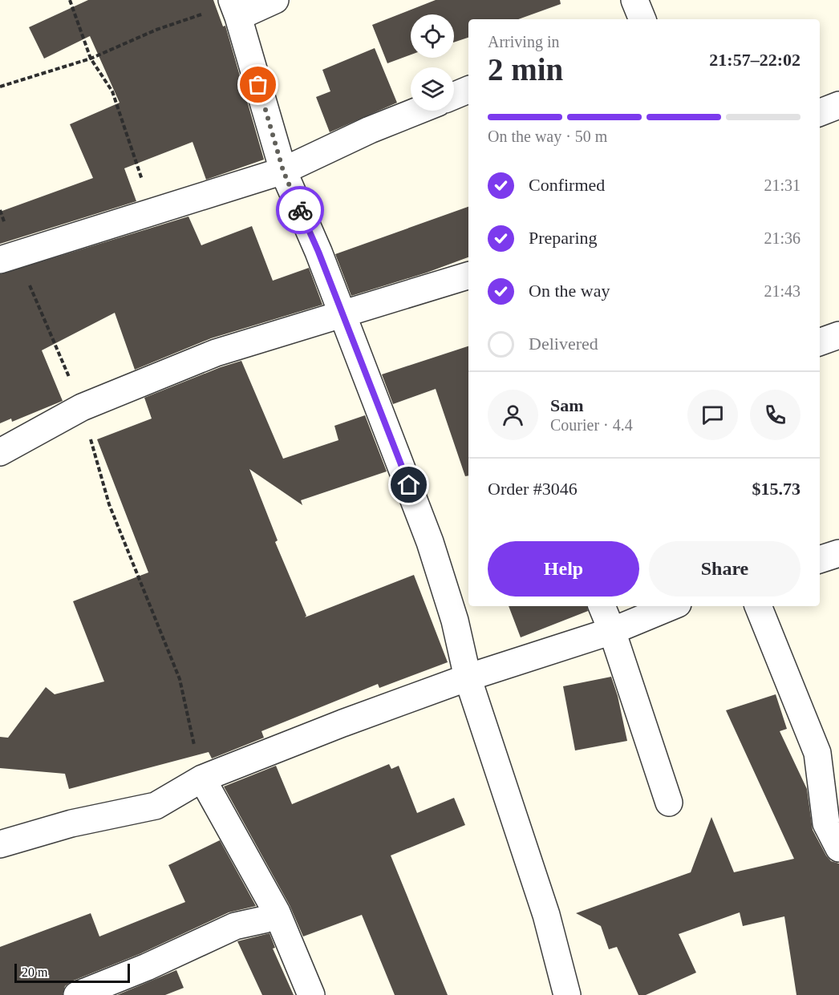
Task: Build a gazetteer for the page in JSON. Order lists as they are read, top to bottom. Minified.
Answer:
{"scale_bar":"20 m","page":{"heading":["2 min","Arriving in","21:57–22:02"],"panel":["Sam","Courier · 4.4","Order #3046","$15.73"],"bar":"On the way · 50 m","list":[["Confirmed","21:31"],["Preparing","21:36"],["On the way","21:43"],"Delivered"],"buttons":["Help","Share"],"scale":"20 m"}}
